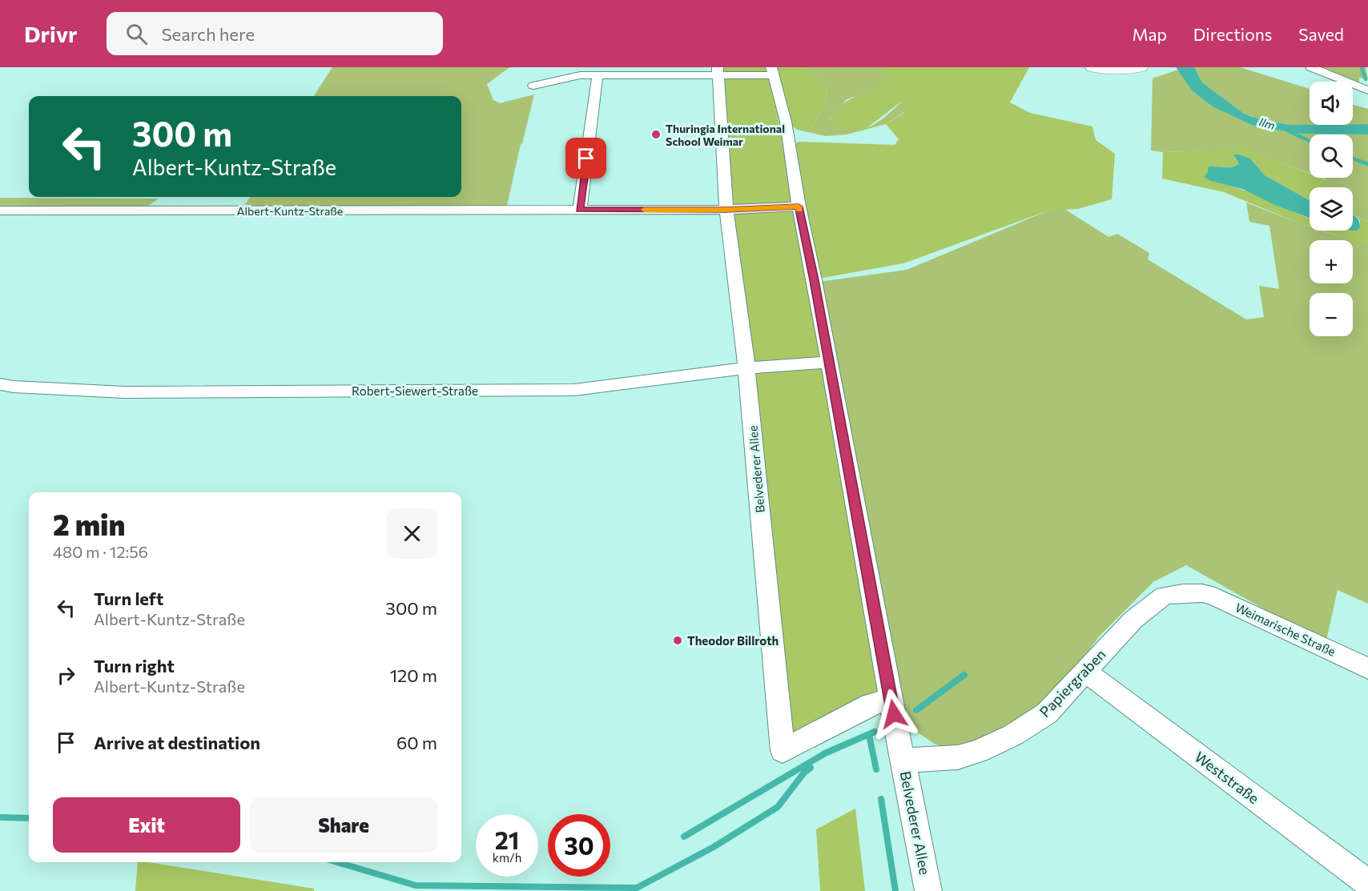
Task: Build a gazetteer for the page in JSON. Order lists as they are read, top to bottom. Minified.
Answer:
{"streets":{"street":["Albert-Kuntz-Straße","Robert-Siewert-Straße","Belvederer Allee","Weimarische Straße","Papiergraben","Weststraße"]},"crossings":[["Albert-Kuntz-Straße","Belvederer Allee"],["Robert-Siewert-Straße","Belvederer Allee"],["Belvederer Allee","Papiergraben"],["Weimarische Straße","Papiergraben"],["Papiergraben","Weststraße"]],"water":["Ilm"],"places":["Thuringia International School Weimar","Theodor Billroth"],"page":{"header":"Drivr","search":"Search here","nav":["Map","Directions","Saved"],"map_buttons":["+","−"],"turn":["300 m","Albert-Kuntz-Straße"],"heading":["2 min","480 m · 12:56"],"list":[{"name":"Turn left","note":"Albert-Kuntz-Straße","value":"300 m"},{"name":"Turn right","note":"Albert-Kuntz-Straße","value":"120 m"},{"name":"Arrive at destination","value":"60 m"}],"buttons":["Exit","Share"],"speed":"21 km/h","limit":"30"}}
